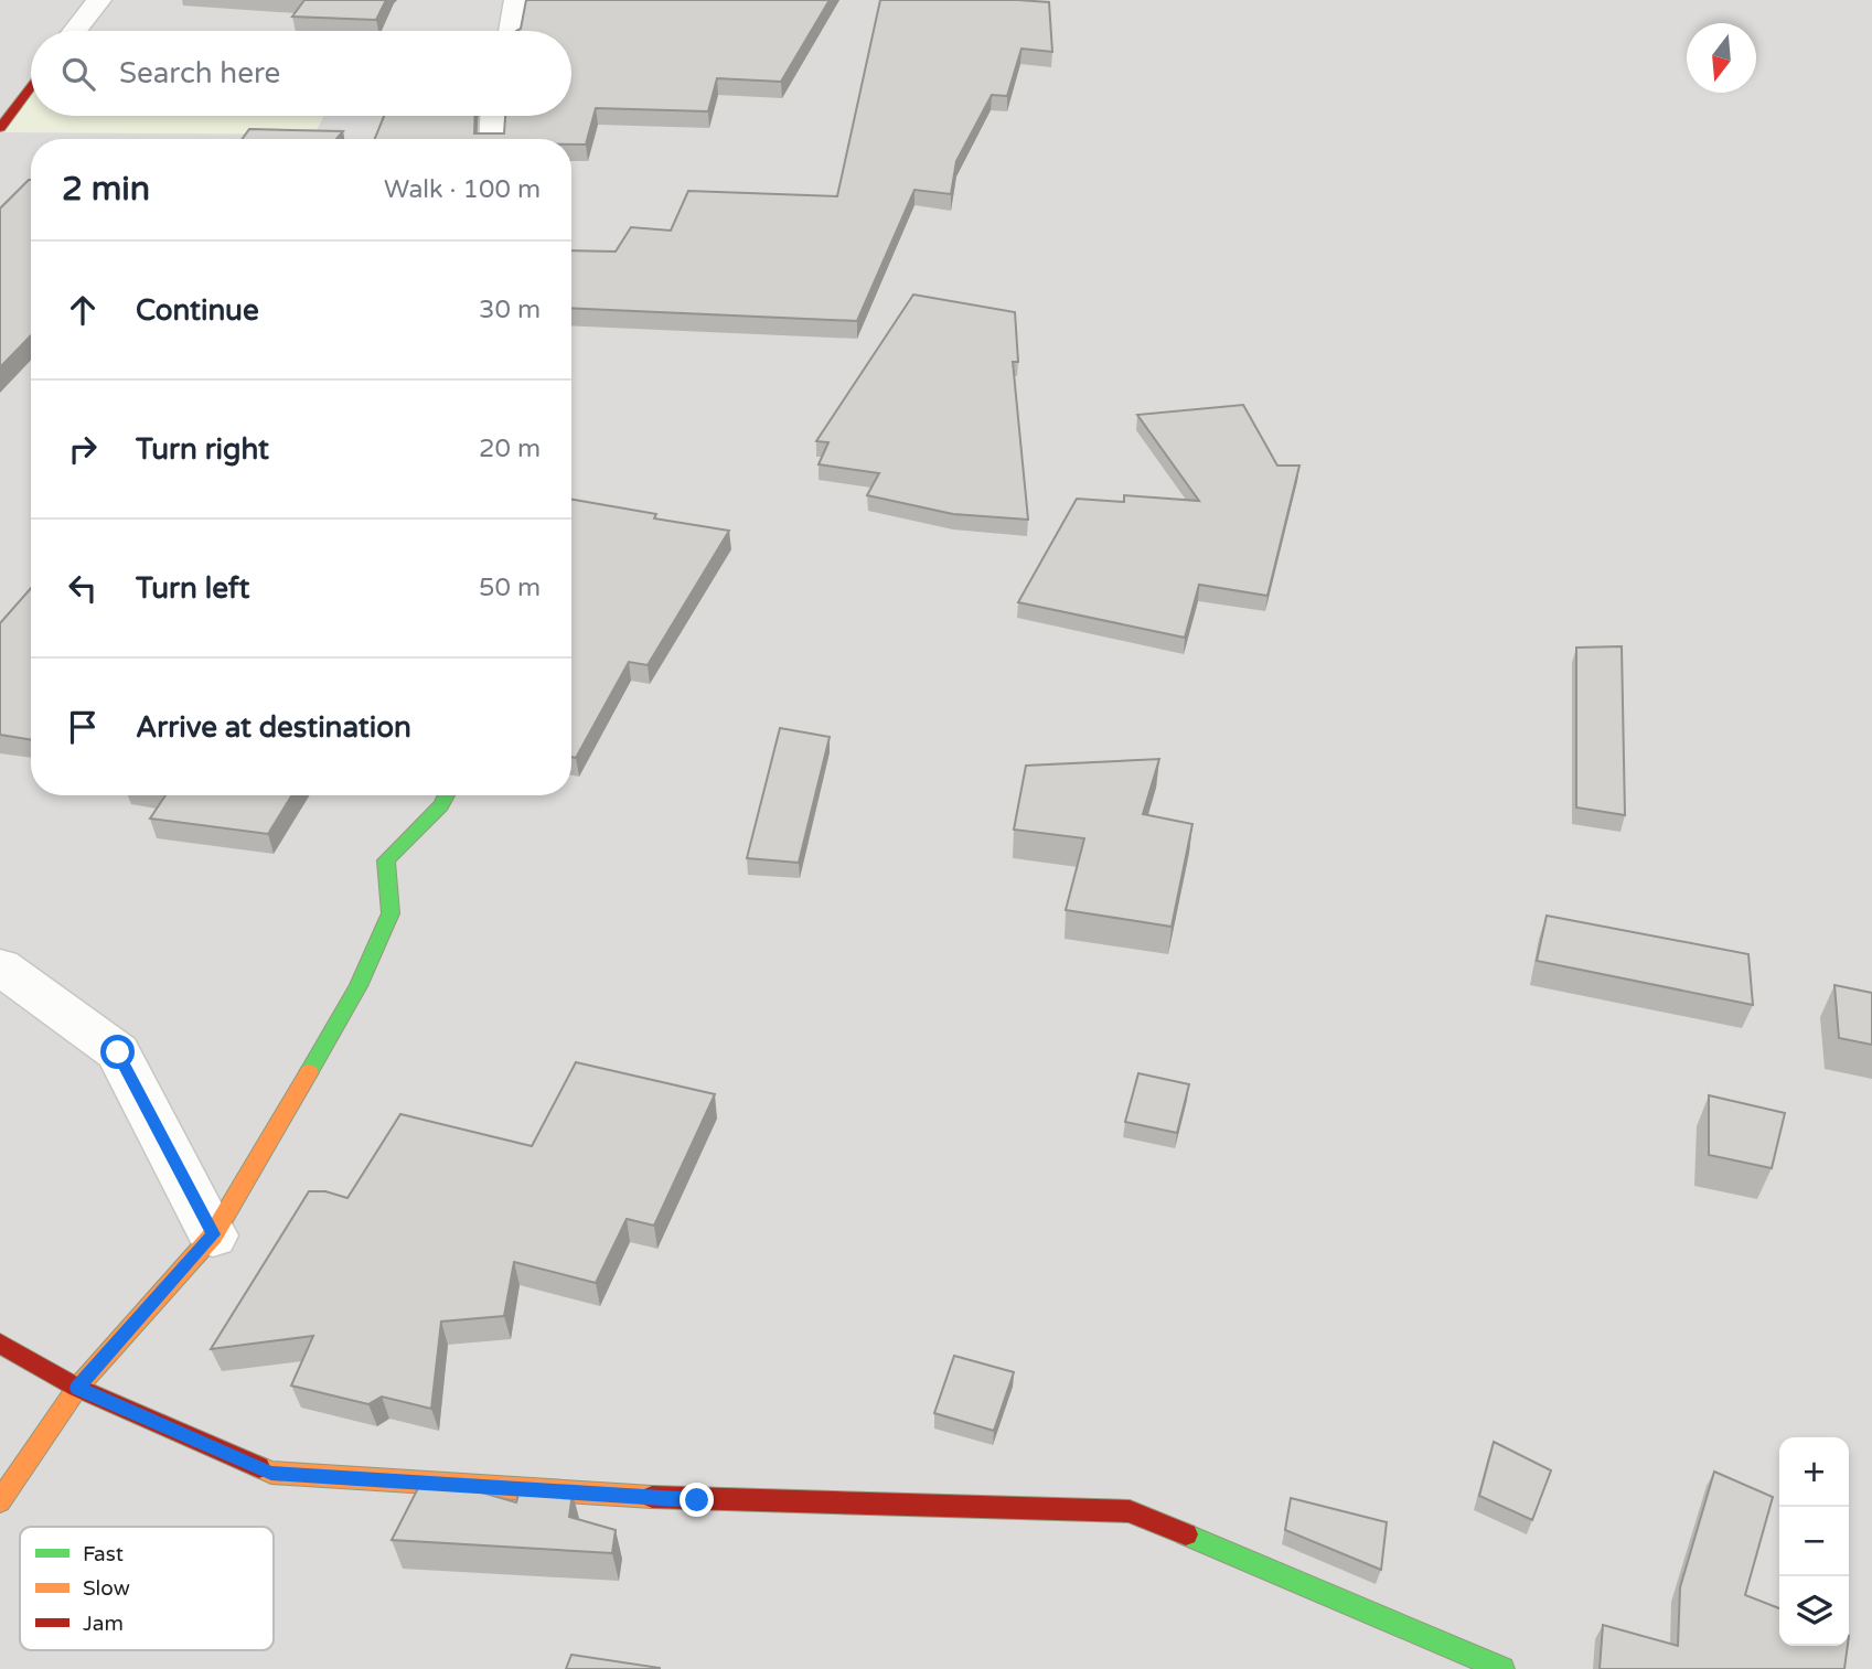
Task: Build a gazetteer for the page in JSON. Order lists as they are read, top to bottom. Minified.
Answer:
{"legend":["Fast","Slow","Jam"],"north":"bottom","page":{"search":"Search here","heading":["2 min","Walk · 100 m"],"list":[["Continue","30 m"],["Turn right","20 m"],["Turn left","50 m"],"Arrive at destination"],"map_buttons":["+","−"]}}
